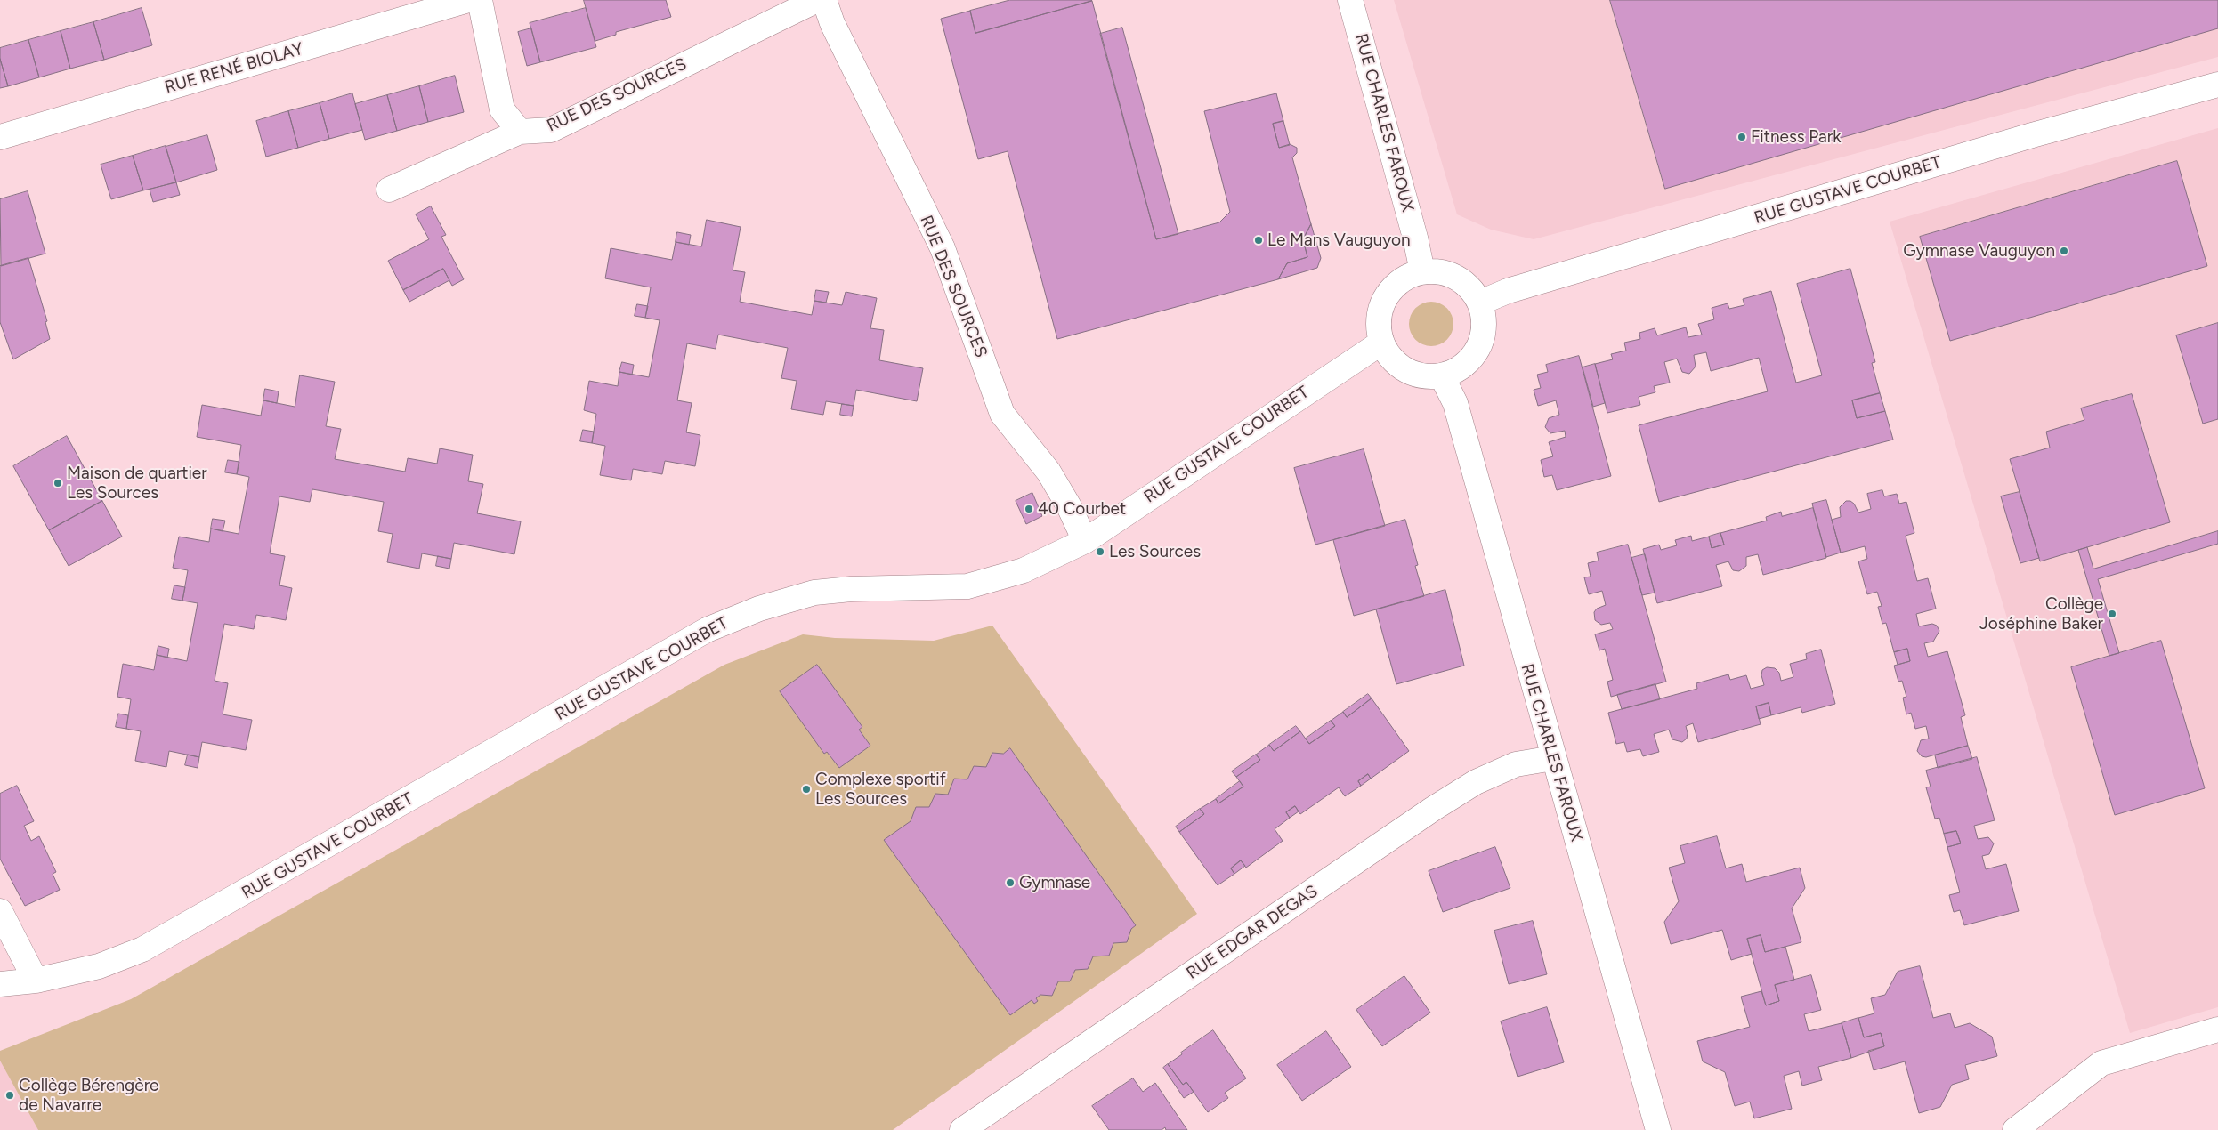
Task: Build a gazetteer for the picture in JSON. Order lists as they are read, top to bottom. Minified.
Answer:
{"streets":{"street":["RUE RENÉ BIOLAY","RUE DES SOURCES","RUE CHARLES FAROUX","RUE GUSTAVE COURBET","RUE EDGAR DEGAS"]},"crossings":[["RUE DES SOURCES","RUE GUSTAVE COURBET"],["RUE CHARLES FAROUX","RUE GUSTAVE COURBET"],["RUE CHARLES FAROUX","RUE EDGAR DEGAS"]],"places":["Fitness Park","Le Mans Vauguyon","Gymnase Vauguyon","Maison de quartier Les Sources","40 Courbet","Les Sources","Collège Joséphine Baker","Complexe sportif Les Sources","Gymnase","Collège Bérengère de Navarre"]}
